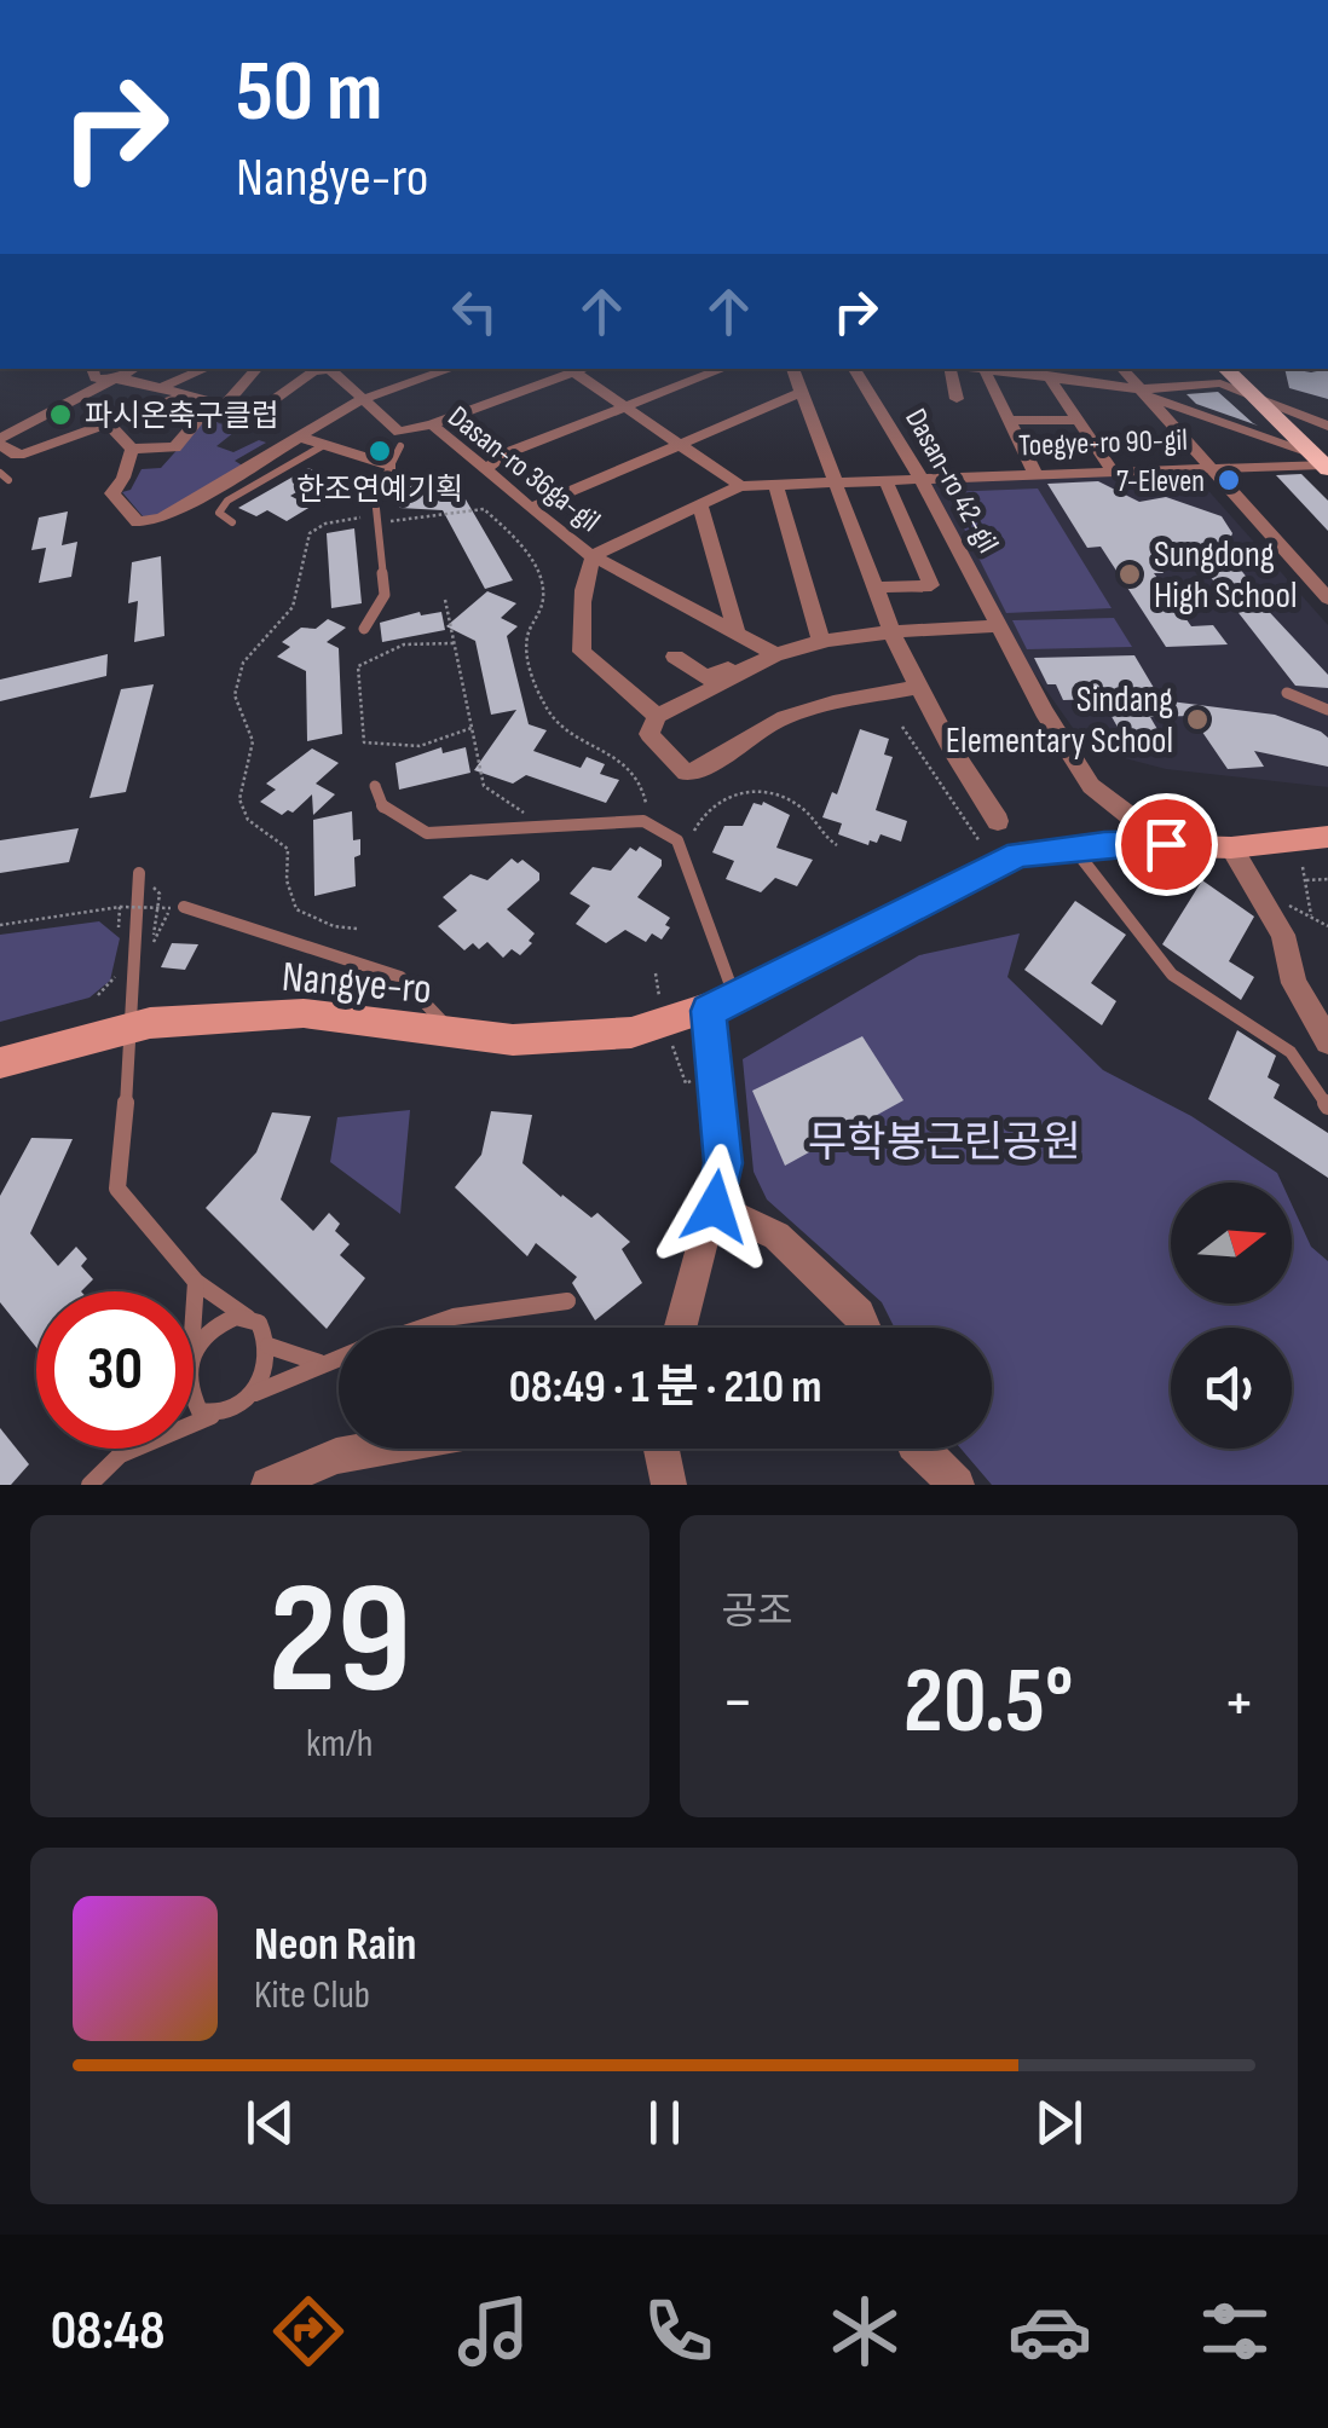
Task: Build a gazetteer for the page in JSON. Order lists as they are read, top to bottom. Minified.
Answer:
{"streets":{"main road":["Nangye-ro"],"street":["Toegye-ro 90-gil","Dasan-ro 36ga-gil","Dasan-ro 42-gil"]},"crossings":[["Toegye-ro 90-gil","Dasan-ro 36ga-gil"],["Toegye-ro 90-gil","Dasan-ro 42-gil"],["Dasan-ro 42-gil","Nangye-ro"]],"parks":["무학봉근린공원"],"places":["파시온축구클럽","한조연예기획","7-Eleven","Sungdong High School","Sindang Elementary School"],"north":"right","page":{"turn":["50 m","Nangye-ro"],"limit":"30","trip":"08:49 · 1 분 · 210 m","tile":[["29","km/h"],"공조"],"heat":["−","20.5°","+"],"song":["Neon Rain","Kite Club"],"tabs":"08:48"}}
